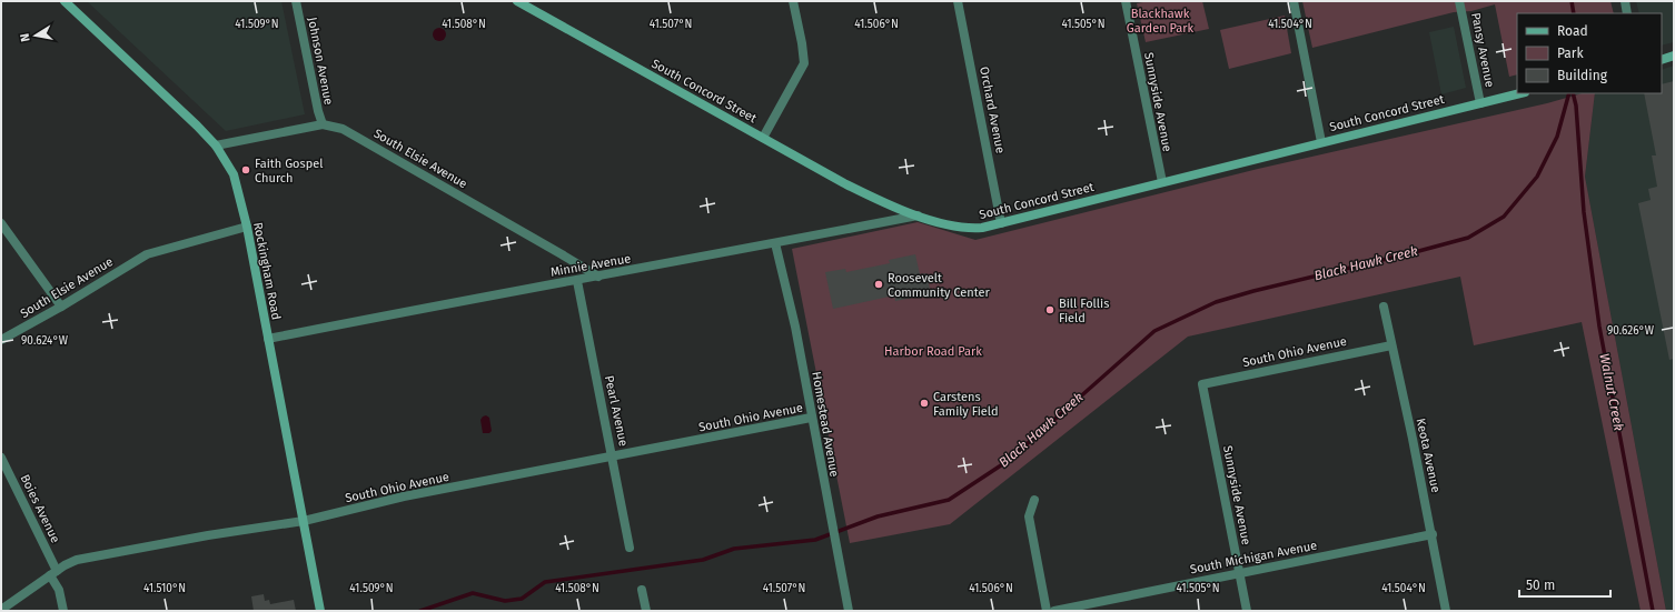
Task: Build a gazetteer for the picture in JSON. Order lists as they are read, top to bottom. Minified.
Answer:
{"streets":{"street":["Pansy Avenue","Johnson Avenue","South Concord Street","Sunnyside Avenue","Orchard Avenue","South Elsie Avenue","Minnie Avenue","Rockingham Road","South Ohio Avenue","Pearl Avenue","Homestead Avenue","Keota Avenue","Boies Avenue","South Michigan Avenue"]},"crossings":[["Pansy Avenue","South Concord Street"],["Johnson Avenue","South Elsie Avenue"],["South Concord Street","Sunnyside Avenue"],["South Concord Street","Orchard Avenue"],["South Concord Street","Minnie Avenue"],["Sunnyside Avenue","South Ohio Avenue"],["Sunnyside Avenue","South Michigan Avenue"],["South Elsie Avenue","Minnie Avenue"],["South Elsie Avenue","Rockingham Road"],["Minnie Avenue","Rockingham Road"],["Minnie Avenue","Pearl Avenue"],["Minnie Avenue","Homestead Avenue"],["Rockingham Road","South Ohio Avenue"],["South Ohio Avenue","Pearl Avenue"],["South Ohio Avenue","Homestead Avenue"],["South Ohio Avenue","Keota Avenue"],["South Ohio Avenue","Boies Avenue"],["Keota Avenue","South Michigan Avenue"]],"water":["Black Hawk Creek","Walnut Creek"],"parks":["Blackhawk Garden Park","Harbor Road Park"],"places":["Faith Gospel Church","Roosevelt Community Center","Bill Follis Field","Carstens Family Field"],"legend":["Road","Park","Building"],"scale_bar":"50 m","north":"left","coordinates":["41.509°N","41.508°N","41.507°N","41.506°N","41.505°N","41.504°N","90.626°W","90.624°W","41.510°N"]}
